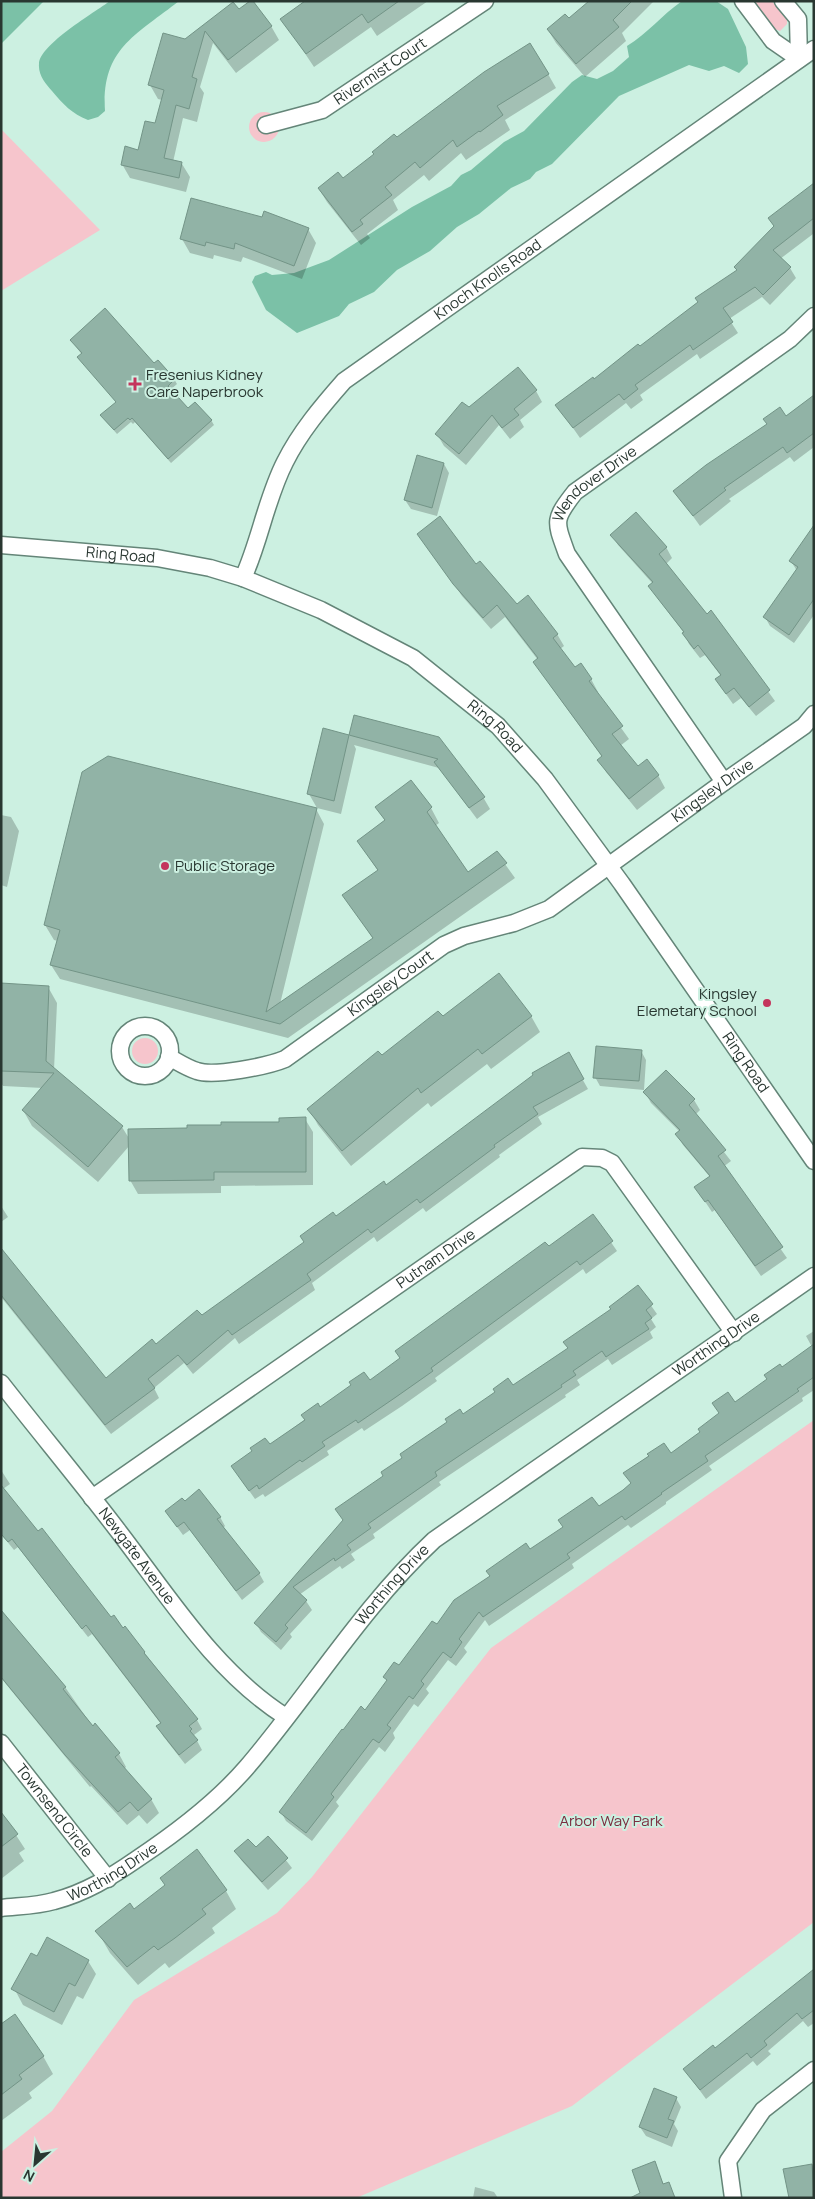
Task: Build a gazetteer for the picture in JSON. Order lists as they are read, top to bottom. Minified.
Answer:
{"streets":{"street":["Rivermist Court","Knoch Knolls Road","Wendover Drive","Ring Road","Kingsley Drive","Kingsley Court","Putnam Drive","Worthing Drive","Newgate Avenue","Townsend Circle"]},"crossings":[["Knoch Knolls Road","Ring Road"],["Wendover Drive","Kingsley Drive"],["Ring Road","Kingsley Drive"],["Ring Road","Kingsley Court"],["Kingsley Drive","Kingsley Court"],["Putnam Drive","Worthing Drive"],["Putnam Drive","Newgate Avenue"],["Worthing Drive","Newgate Avenue"],["Worthing Drive","Townsend Circle"]],"parks":["Arbor Way Park"],"places":{"health":["Fresenius Kidney Care Naperbrook"],"other":["Public Storage","Kingsley Elemetary School"]},"north":"bottom left"}
